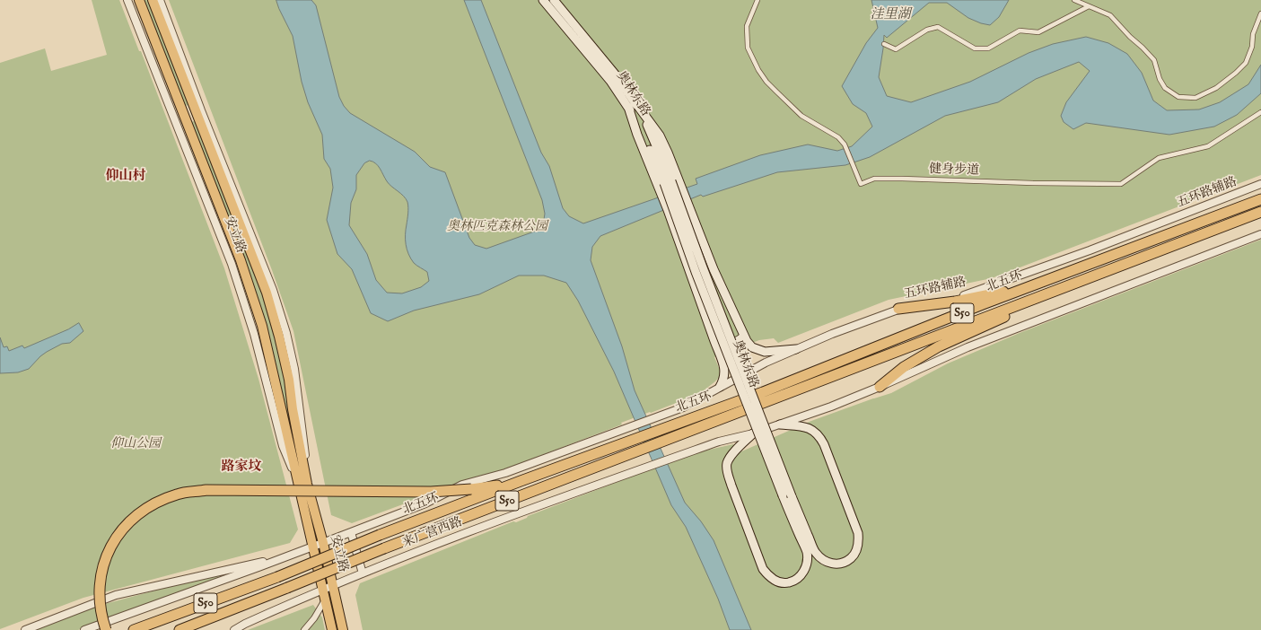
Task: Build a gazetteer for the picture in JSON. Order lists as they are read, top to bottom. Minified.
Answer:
{"streets":{"highway":["北五环","S50"],"main road":["奥林东路","安立路"],"street":["健身步道","五环路辅路","来广营西路"]},"crossings":[["奥林东路","来广营西路"],["五环路辅路","安立路"],["安立路","来广营西路"]],"districts":["仰山村","路家坟"],"water":["洼里湖"],"parks":["奥林匹克森林公园","仰山公园"]}
